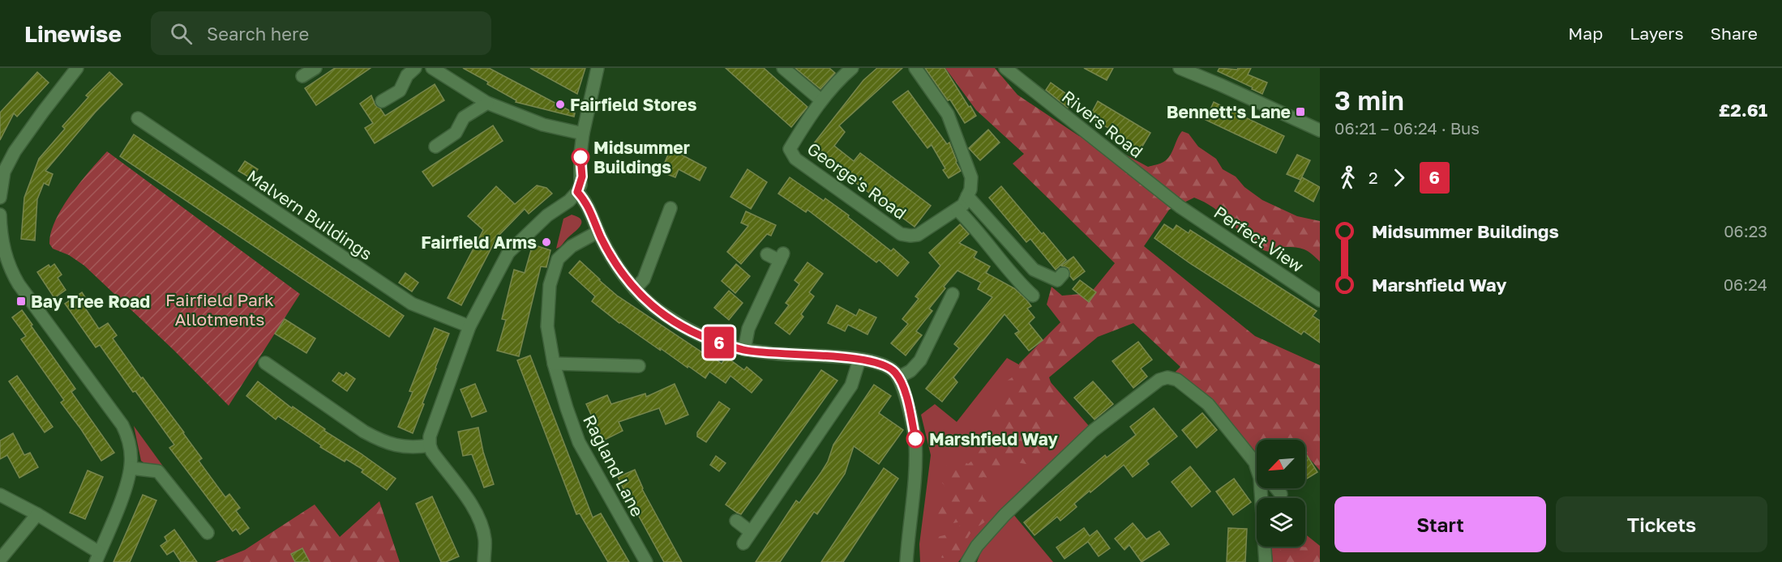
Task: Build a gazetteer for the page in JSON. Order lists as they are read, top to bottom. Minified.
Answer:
{"streets":{"street":["Rivers Road","George's Road","Malvern Buildings","Perfect View","Ragland Lane"]},"crossings":[["Rivers Road","Perfect View"]],"parks":["Fairfield Park Allotments"],"places":{"other":["Fairfield Stores","Midsummer Buildings","Fairfield Arms","Marshfield Way"],"transit":["Bennett's Lane","Bay Tree Road"]},"lines":["bus line 6"],"north":"bottom left","page":{"header":"Linewise","search":"Search here","nav":["Map","Layers","Share"],"on_map":"6","heading":["3 min","06:21 – 06:24 · Bus","£2.61"],"legs":["2","6"],"list":[{"name":"Midsummer Buildings","value":"06:23"},{"name":"Marshfield Way","value":"06:24"}],"buttons":["Start","Tickets"]}}
